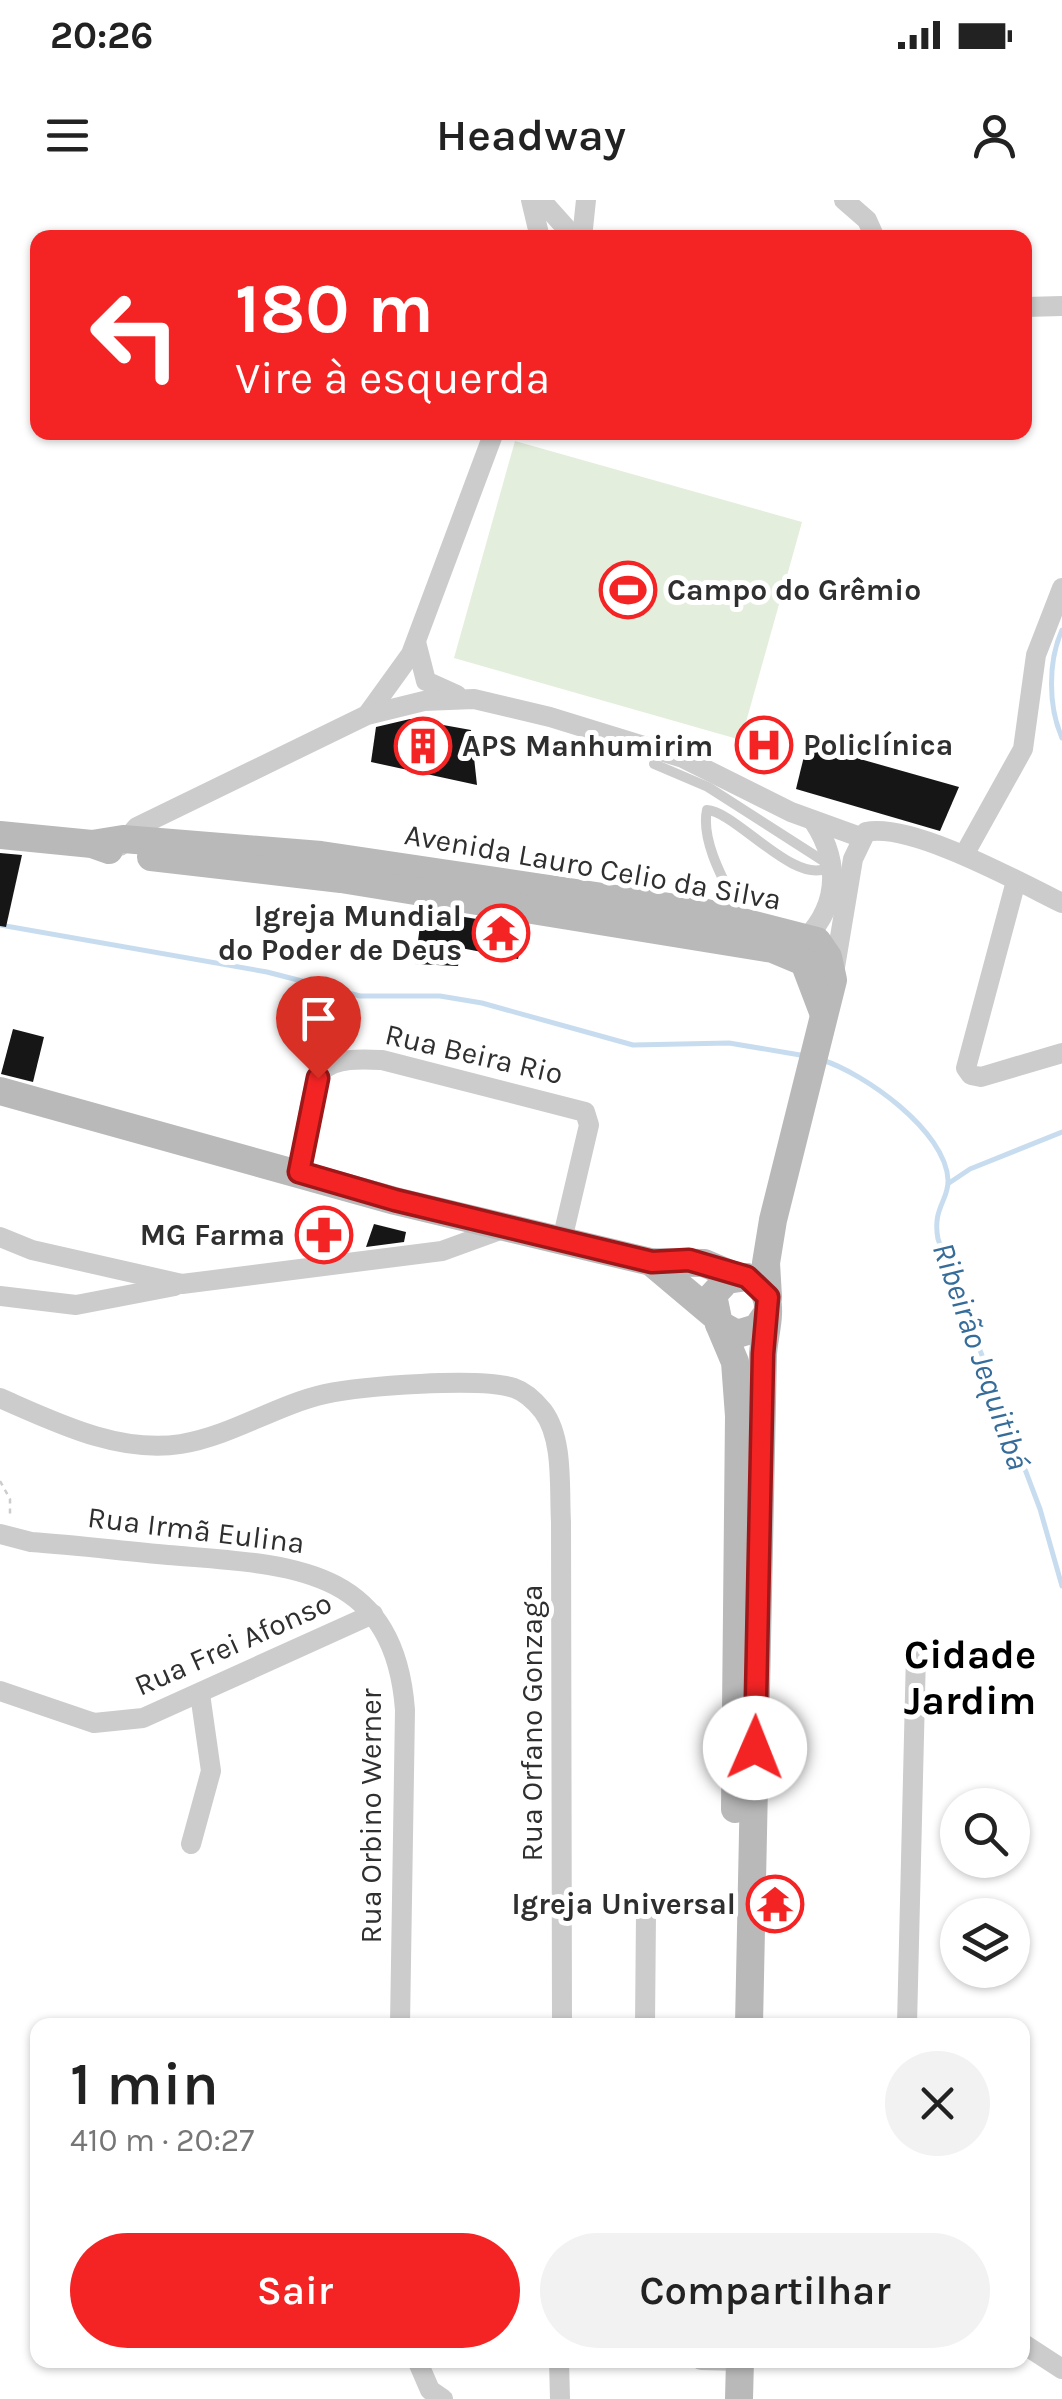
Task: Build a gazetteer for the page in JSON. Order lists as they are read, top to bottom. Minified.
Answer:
{"streets":{"street":["Avenida Lauro Celio da Silva","Rua Beira Rio","Rua Irmã Eulina","Rua Frei Afonso","Rua Orfano Gonzaga","Rua Orbino Werner"]},"crossings":[["Rua Irmã Eulina","Rua Frei Afonso"],["Rua Irmã Eulina","Rua Orbino Werner"],["Rua Frei Afonso","Rua Orbino Werner"]],"districts":["Cidade Jardim"],"water":["Ribeirão Jequitibá"],"places":{"sports":["Campo do Grêmio"],"hospital":["Policlínica"],"building":["APS Manhumirim"],"temple":["Igreja Mundial do Poder de Deus","Igreja Universal"],"pharmacy":["MG Farma"]},"page":{"status":"20:26","header":"Headway","turn":["180 m","Vire à esquerda"],"heading":["1 min","410 m · 20:27"],"buttons":["Sair","Compartilhar"]}}
